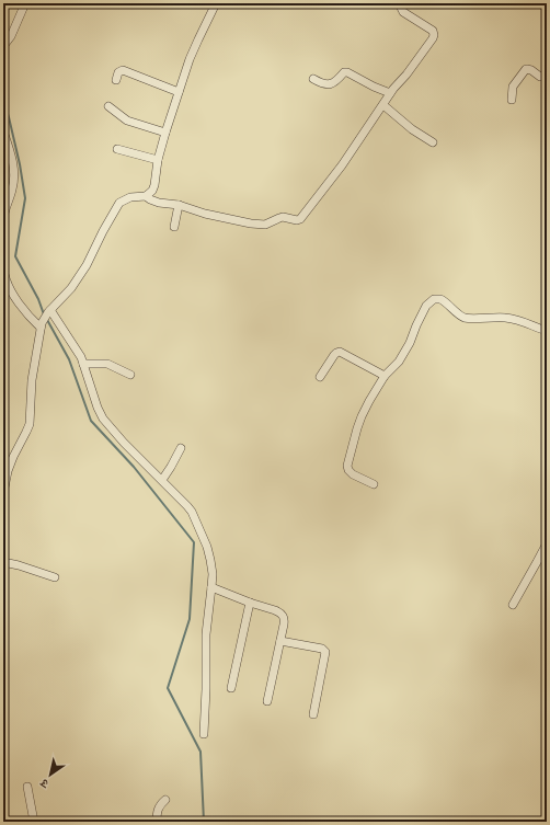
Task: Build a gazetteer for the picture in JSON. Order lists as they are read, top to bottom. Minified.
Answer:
{"north":"bottom left"}
